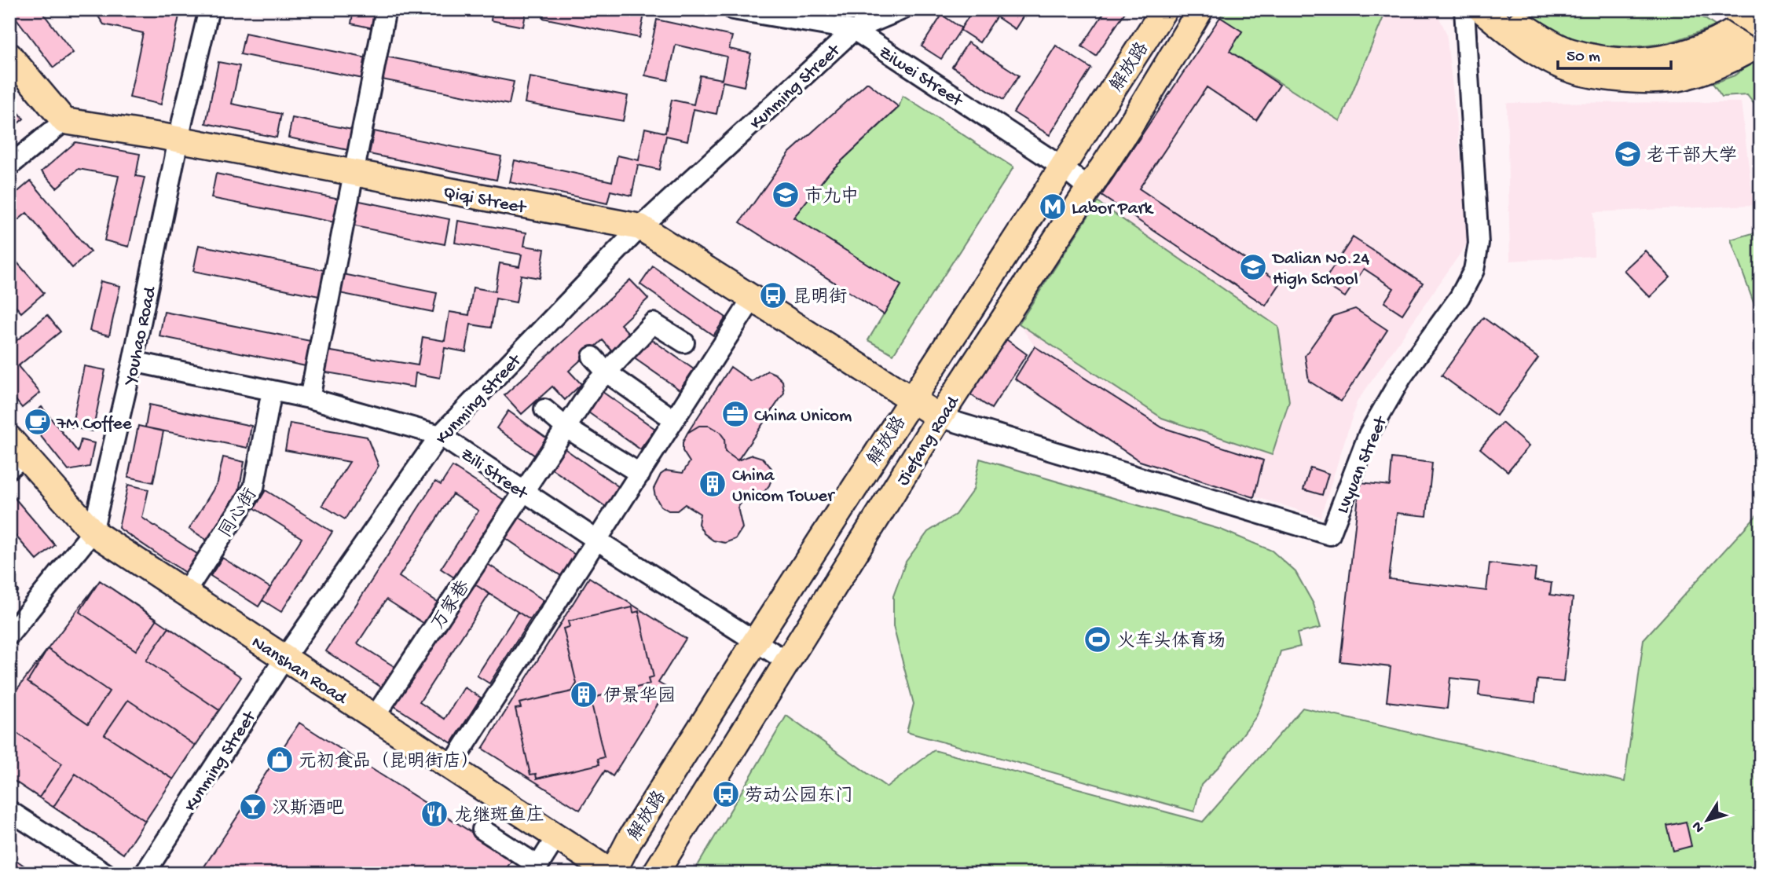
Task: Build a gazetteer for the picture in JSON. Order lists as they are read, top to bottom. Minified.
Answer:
{"streets":{"main road":["解放路","Qiqi Street","Jiefang Road","Nanshan Road"],"street":["Ziwei Street","Kunming Street","Youhao Road","Lvyuan Street","Zili Street","同心街","万家巷"]},"crossings":[["解放路","Ziwei Street"],["解放路","Qiqi Street"],["解放路","Zili Street"],["解放路","Nanshan Road"],["Ziwei Street","Kunming Street"],["Ziwei Street","Jiefang Road"],["Kunming Street","Qiqi Street"],["Kunming Street","Zili Street"],["Kunming Street","Nanshan Road"],["Qiqi Street","Youhao Road"],["Qiqi Street","Jiefang Road"],["Qiqi Street","Lvyuan Street"],["Youhao Road","Zili Street"],["Youhao Road","Nanshan Road"],["Jiefang Road","Lvyuan Street"],["Jiefang Road","Zili Street"],["Zili Street","同心街"],["Zili Street","万家巷"],["同心街","Nanshan Road"],["万家巷","Nanshan Road"]],"places":{"school or university":["老干部大学","市九中","Dalian No.24 High School"],"metro station":["Labor Park"],"bus stop":["昆明街","劳动公园东门"],"office":["China Unicom"],"cafe":["7M Coffee"],"building":["China Unicom Tower","伊景华园"],"sports":["火车头体育场"],"shop":["元初食品（昆明街店）"],"bar":["汉斯酒吧"],"restaurant":["龙继斑鱼庄"]},"scale_bar":"50 m","north":"bottom left"}
